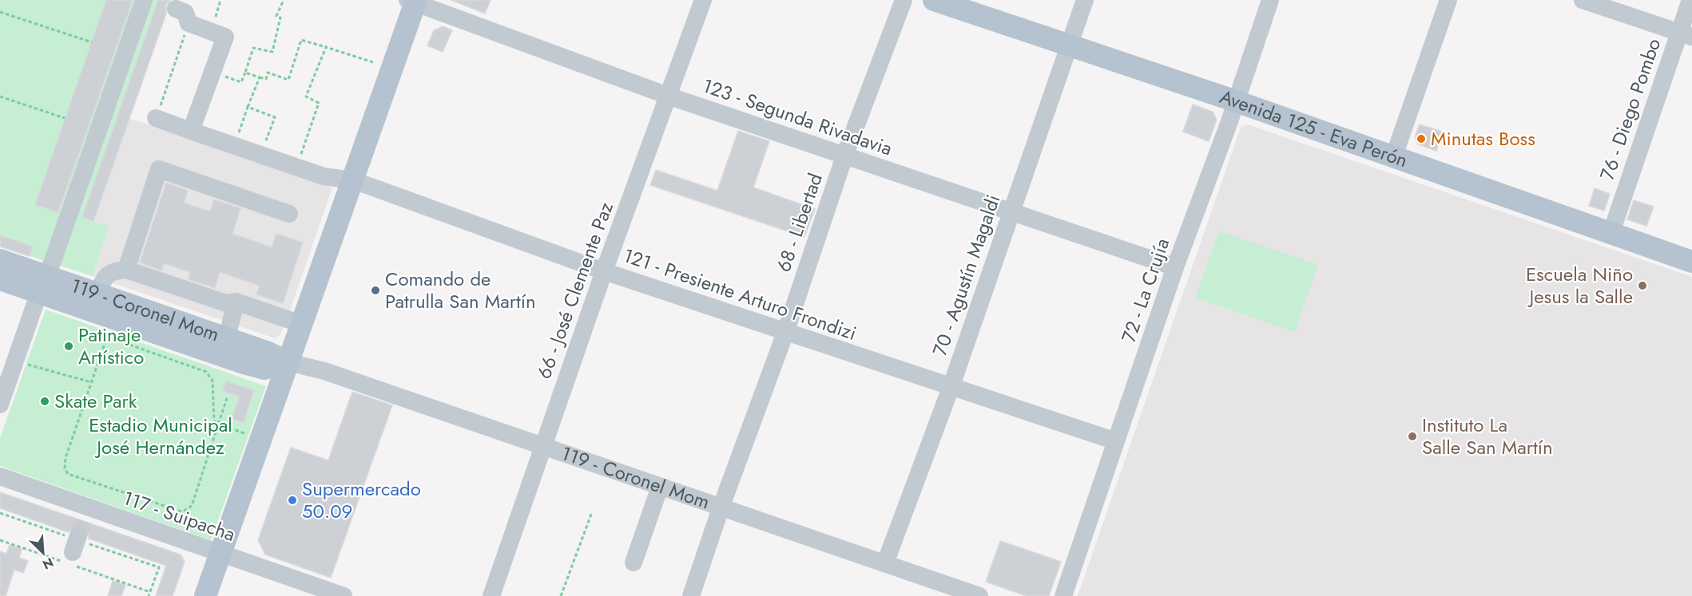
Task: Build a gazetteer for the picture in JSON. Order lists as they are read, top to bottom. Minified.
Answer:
{"streets":{"main road":["Avenida 125 - Eva Perón","119 - Coronel Mom"],"street":["76 - Diego Pombo","123 - Segunda Rivadavia","68 - Libertad","70 - Agustín Magaldi","66 - José Clemente Paz","72 - La Crujía","121 - Presiente Arturo Frondizi","117 - Suipacha"]},"crossings":[["76 - Diego Pombo","Avenida 125 - Eva Perón"],["123 - Segunda Rivadavia","68 - Libertad"],["123 - Segunda Rivadavia","70 - Agustín Magaldi"],["123 - Segunda Rivadavia","66 - José Clemente Paz"],["123 - Segunda Rivadavia","72 - La Crujía"],["Avenida 125 - Eva Perón","70 - Agustín Magaldi"],["Avenida 125 - Eva Perón","72 - La Crujía"],["68 - Libertad","121 - Presiente Arturo Frondizi"],["68 - Libertad","119 - Coronel Mom"],["70 - Agustín Magaldi","121 - Presiente Arturo Frondizi"],["70 - Agustín Magaldi","119 - Coronel Mom"],["66 - José Clemente Paz","121 - Presiente Arturo Frondizi"],["66 - José Clemente Paz","119 - Coronel Mom"],["72 - La Crujía","121 - Presiente Arturo Frondizi"]],"parks":["Estadio Municipal José Hernández"],"places":["Minutas Boss","Escuela Niño Jesus la Salle","Comando de Patrulla San Martín","Patinaje Artístico","Skate Park","Instituto La Salle San Martín","Supermercado 50.09"],"north":"bottom right"}
